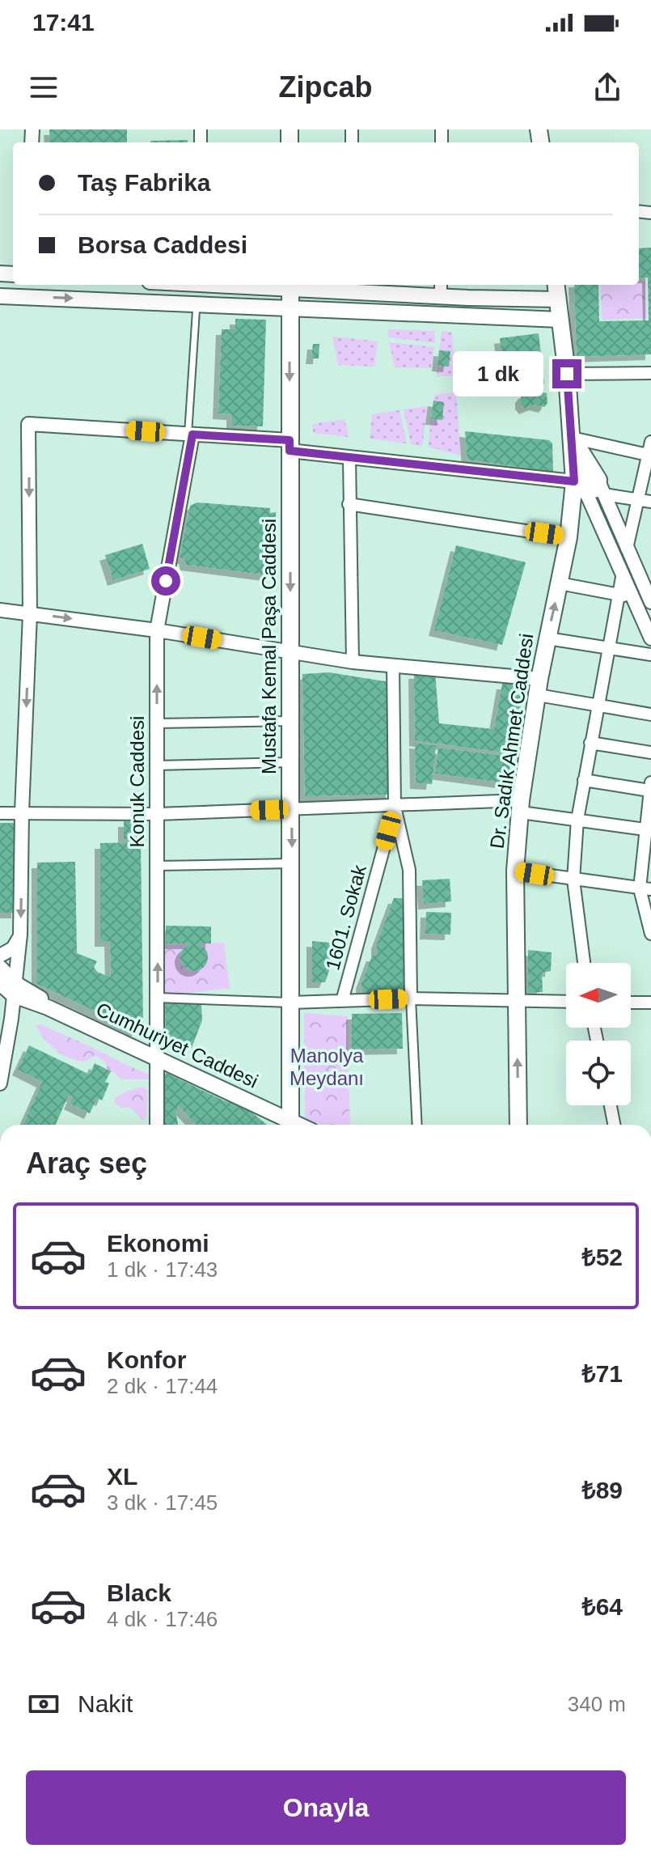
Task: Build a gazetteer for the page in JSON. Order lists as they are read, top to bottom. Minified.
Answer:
{"streets":{"main road":["Mustafa Kemal Paşa Caddesi","Dr. Sadık Ahmet Caddesi","Cumhuriyet Caddesi"],"street":["Konuk Caddesi","1601. Sokak"]},"crossings":[["Konuk Caddesi","Cumhuriyet Caddesi"]],"one_way":["Mustafa Kemal Paşa Caddesi"],"parks":["Manolya Meydanı"],"north":"left","page":{"status":"17:41","header":"Zipcab","banner":["Taş Fabrika","Borsa Caddesi"],"bubble":"1 dk","heading":"Araç seç","list":[{"name":"Ekonomi","note":"1 dk · 17:43","value":"₺52"},{"name":"Konfor","note":"2 dk · 17:44","value":"₺71"},{"name":"XL","note":"3 dk · 17:45","value":"₺89"},{"name":"Black","note":"4 dk · 17:46","value":"₺64"}],"pay":["Nakit","340 m"],"buttons":"Onayla"}}
